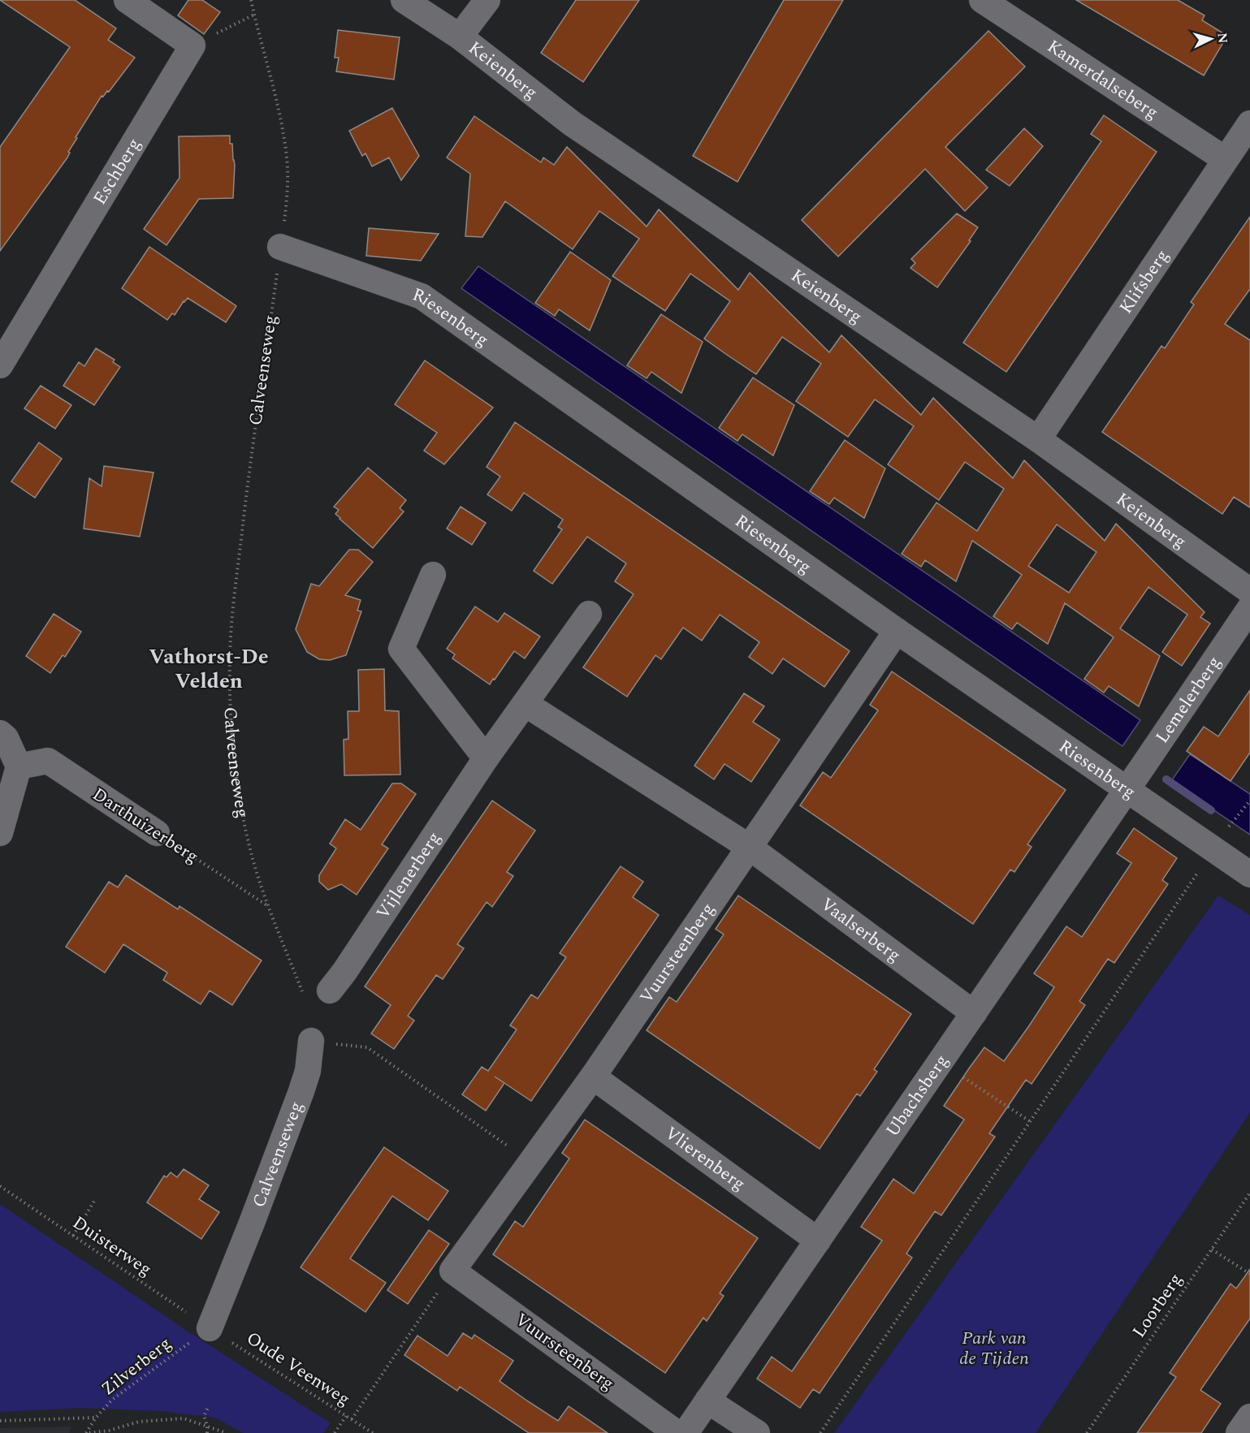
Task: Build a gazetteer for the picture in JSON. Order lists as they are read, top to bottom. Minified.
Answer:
{"streets":{"street":["Keienberg","Kamerdalseberg","Eschberg","Klifsberg","Riesenberg","Calveenseweg","Lemelerberg","Darthuizerberg","Vijlenerberg","Vaalserberg","Vuursteenberg","Ubachsberg","Vlierenberg"],"path":["Duisterweg","Loorberg","Zilverberg","Oude Veenweg"]},"crossings":[["Keienberg","Klifsberg"],["Kamerdalseberg","Klifsberg"],["Riesenberg","Calveenseweg"],["Riesenberg","Lemelerberg"],["Riesenberg","Vuursteenberg"],["Riesenberg","Ubachsberg"],["Calveenseweg","Darthuizerberg"],["Calveenseweg","Duisterweg"],["Calveenseweg","Zilverberg"],["Calveenseweg","Oude Veenweg"],["Lemelerberg","Ubachsberg"],["Vaalserberg","Vuursteenberg"],["Vaalserberg","Ubachsberg"],["Vuursteenberg","Vlierenberg"],["Ubachsberg","Vlierenberg"],["Duisterweg","Zilverberg"],["Duisterweg","Oude Veenweg"],["Zilverberg","Oude Veenweg"]],"districts":["Vathorst-De Velden"],"parks":["Park van de Tijden"],"north":"right"}
